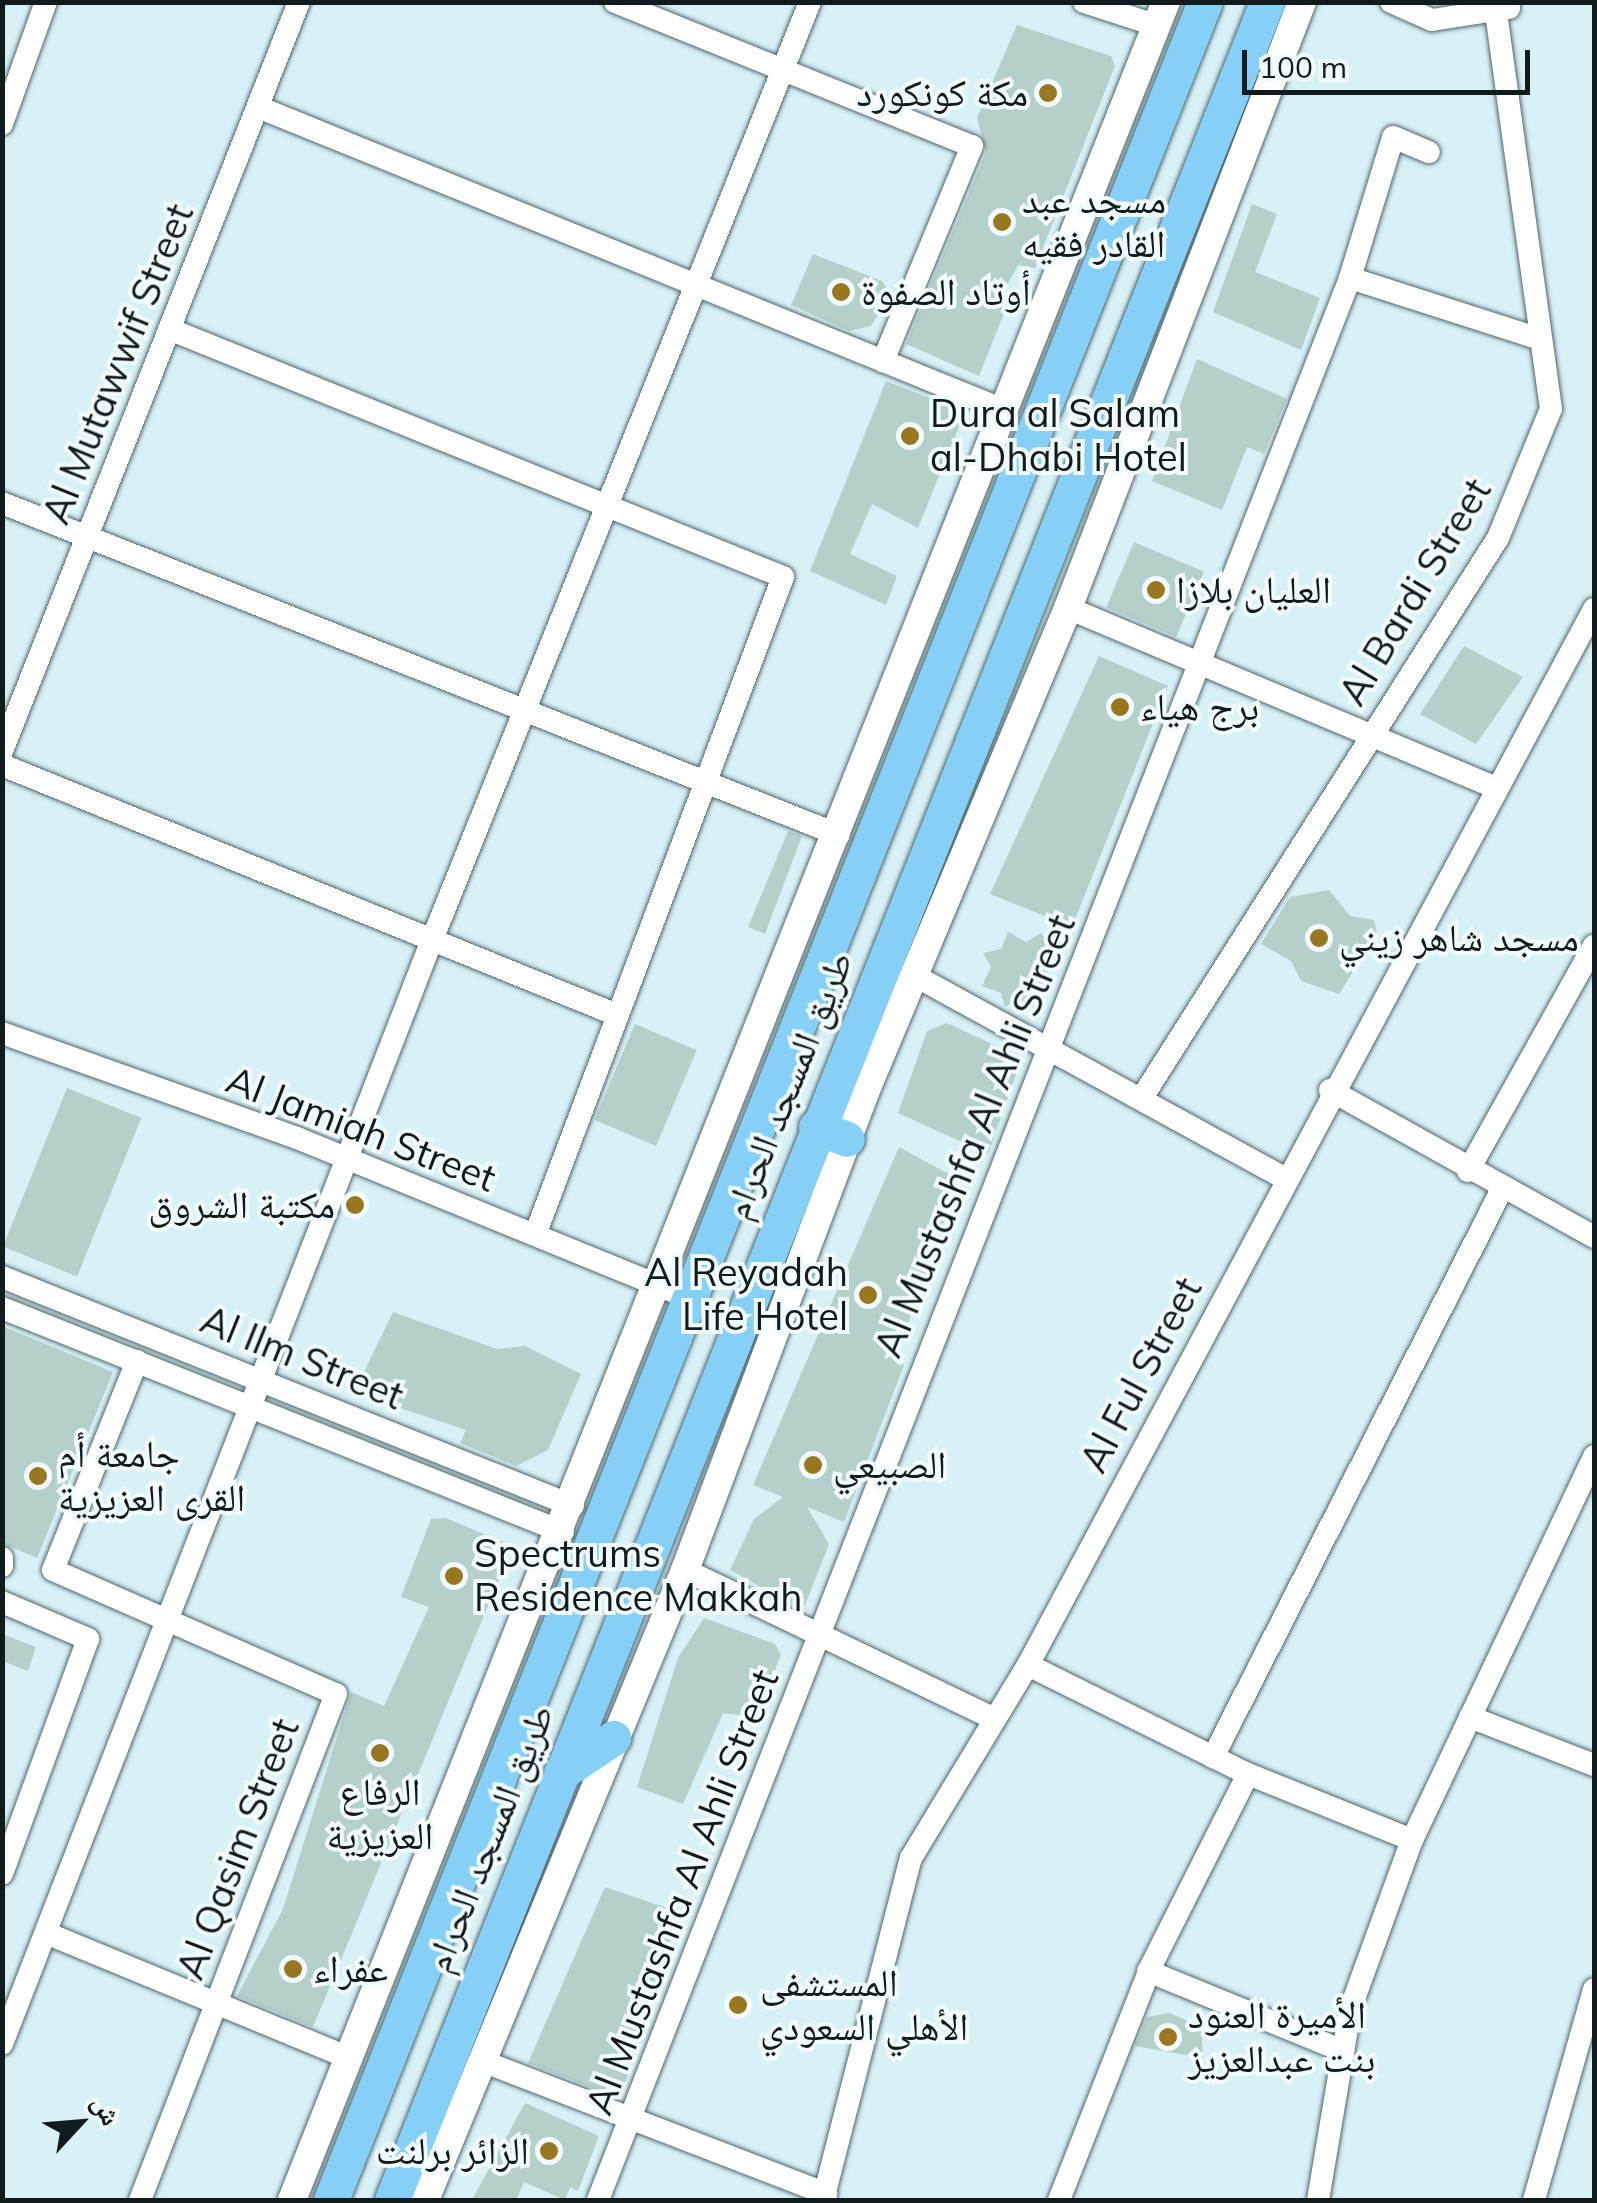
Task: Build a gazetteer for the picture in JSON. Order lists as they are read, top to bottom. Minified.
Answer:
{"streets":{"main road":["طريق المسجد الحرام"],"street":["Al Mutawwif Street","Al Bardi Street","Al Jamiah Street","Al Mustashfa Al Ahli Street","Al Ilm Street","Al Ful Street","Al Qasim Street"]},"crossings":[["طريق المسجد الحرام","Al Jamiah Street"]],"places":["مكة كونكورد","مسجد عبد القادر فقيه","أوتاد الصفوة","Dura al Salam al-Dhabi Hotel","العليان بلازا","برج هياء","مسجد شاهر زيني","مكتبة الشروق","Al Reyadah Life Hotel","الصبيعي","جامعة أم القرى العزيزية","Spectrums Residence Makkah","الرفاع العزيزية","عفراء","المستشفى الأهلي السعودي","الأميرة العنود بنت عبدالعزيز","الزائر برلنت"],"scale_bar":"100 m","north":"top right"}
